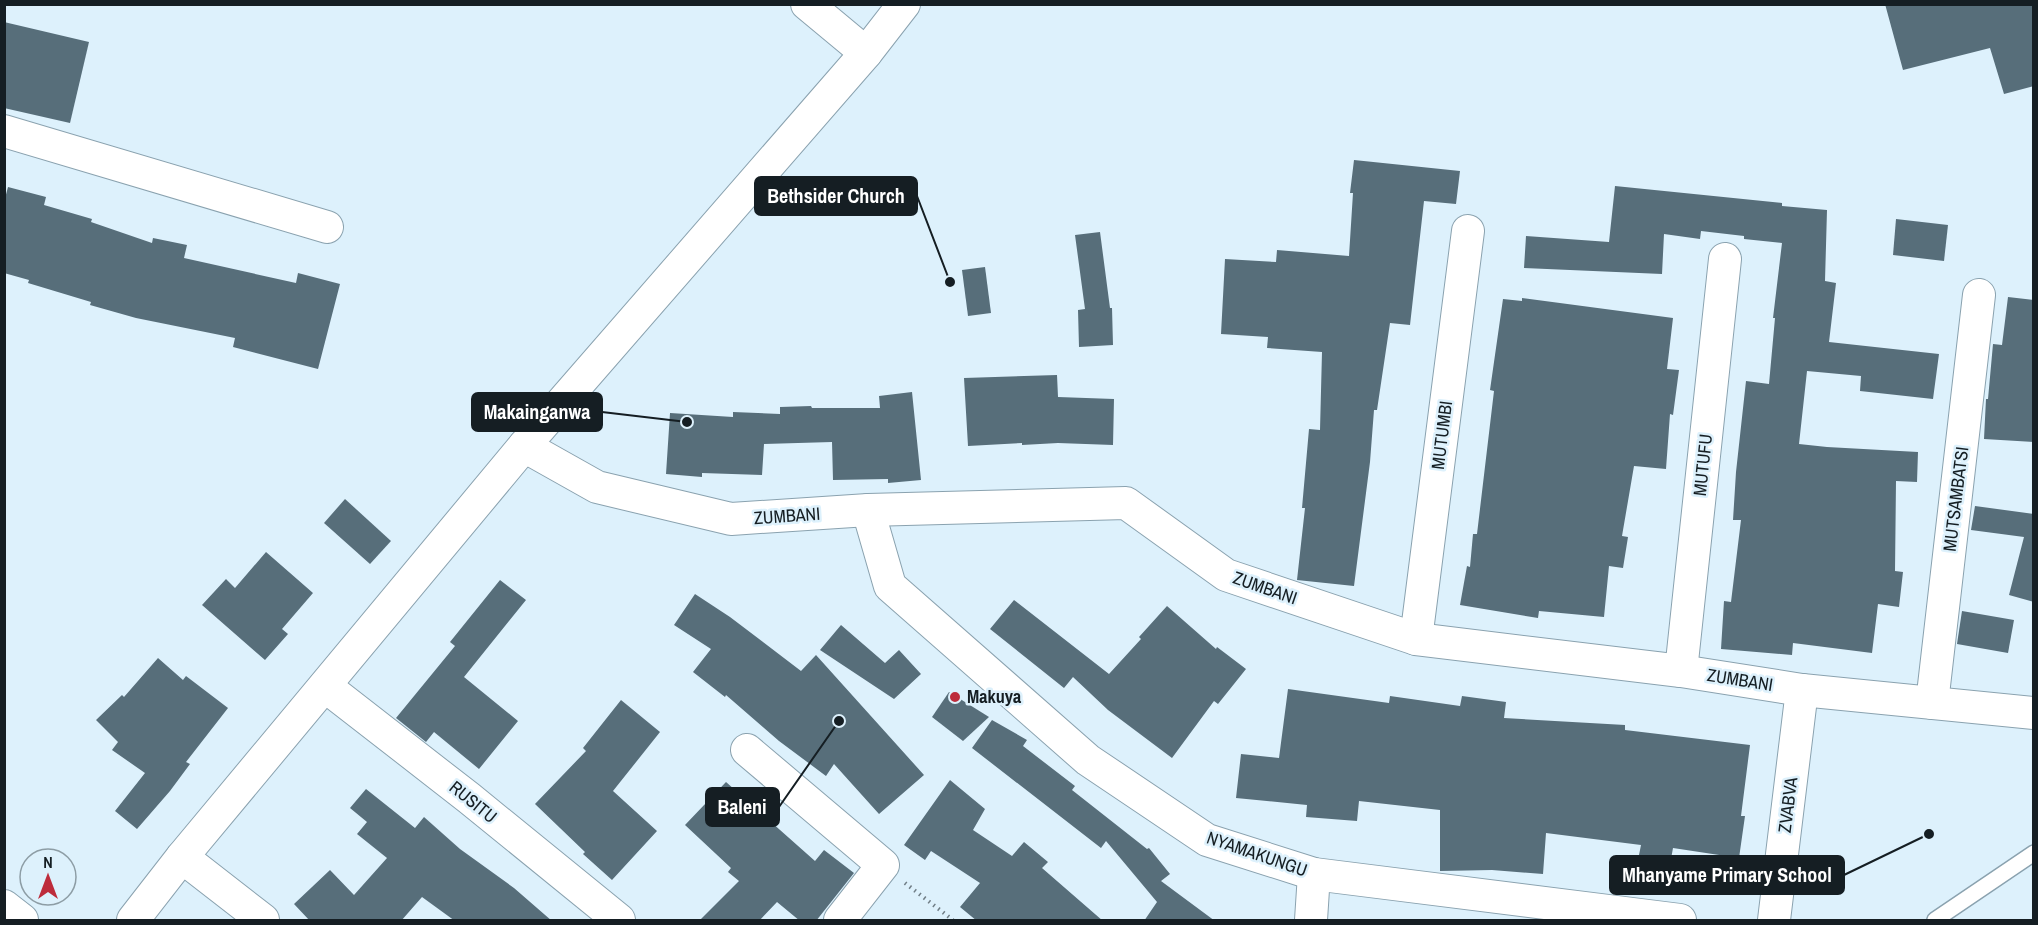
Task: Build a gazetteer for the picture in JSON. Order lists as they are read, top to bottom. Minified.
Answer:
{"streets":{"street":["MUTUMBI","MUTUFU","MUTSAMBATSI","ZUMBANI","RUSITU","ZVABVA","NYAMAKUNGU"]},"crossings":[["MUTUMBI","ZUMBANI"],["MUTUFU","ZUMBANI"],["MUTSAMBATSI","ZUMBANI"],["ZUMBANI","ZVABVA"],["ZUMBANI","NYAMAKUNGU"]],"places":["Bethsider Church","Makainganwa","Makuya","Baleni","Mhanyame Primary School"],"north":"top"}
